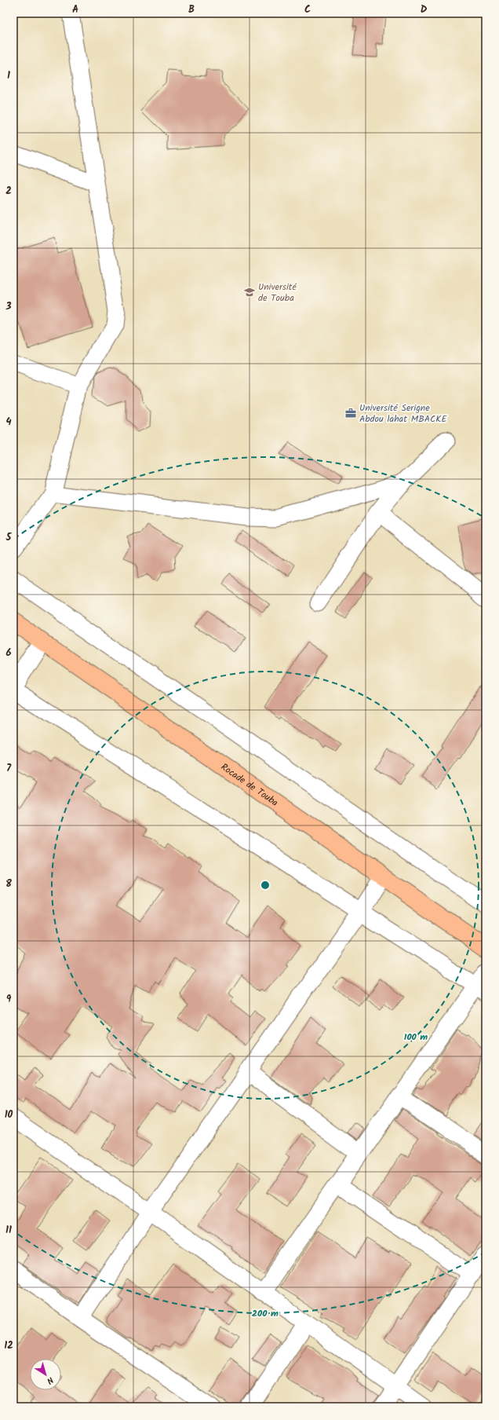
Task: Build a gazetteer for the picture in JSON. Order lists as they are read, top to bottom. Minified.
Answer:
{"streets":{"main road":["Rocade de Touba"]},"places":{"school or university":["Université de Touba"],"office":["Université Serigne Abdou lahat MBACKE"]},"north":"bottom right","grid":{"columns":["A","B","C","D"],"rows":["1","2","3","4","5","6","7","8","9","10","11","12"]},"rings":["100 m","200 m"]}
